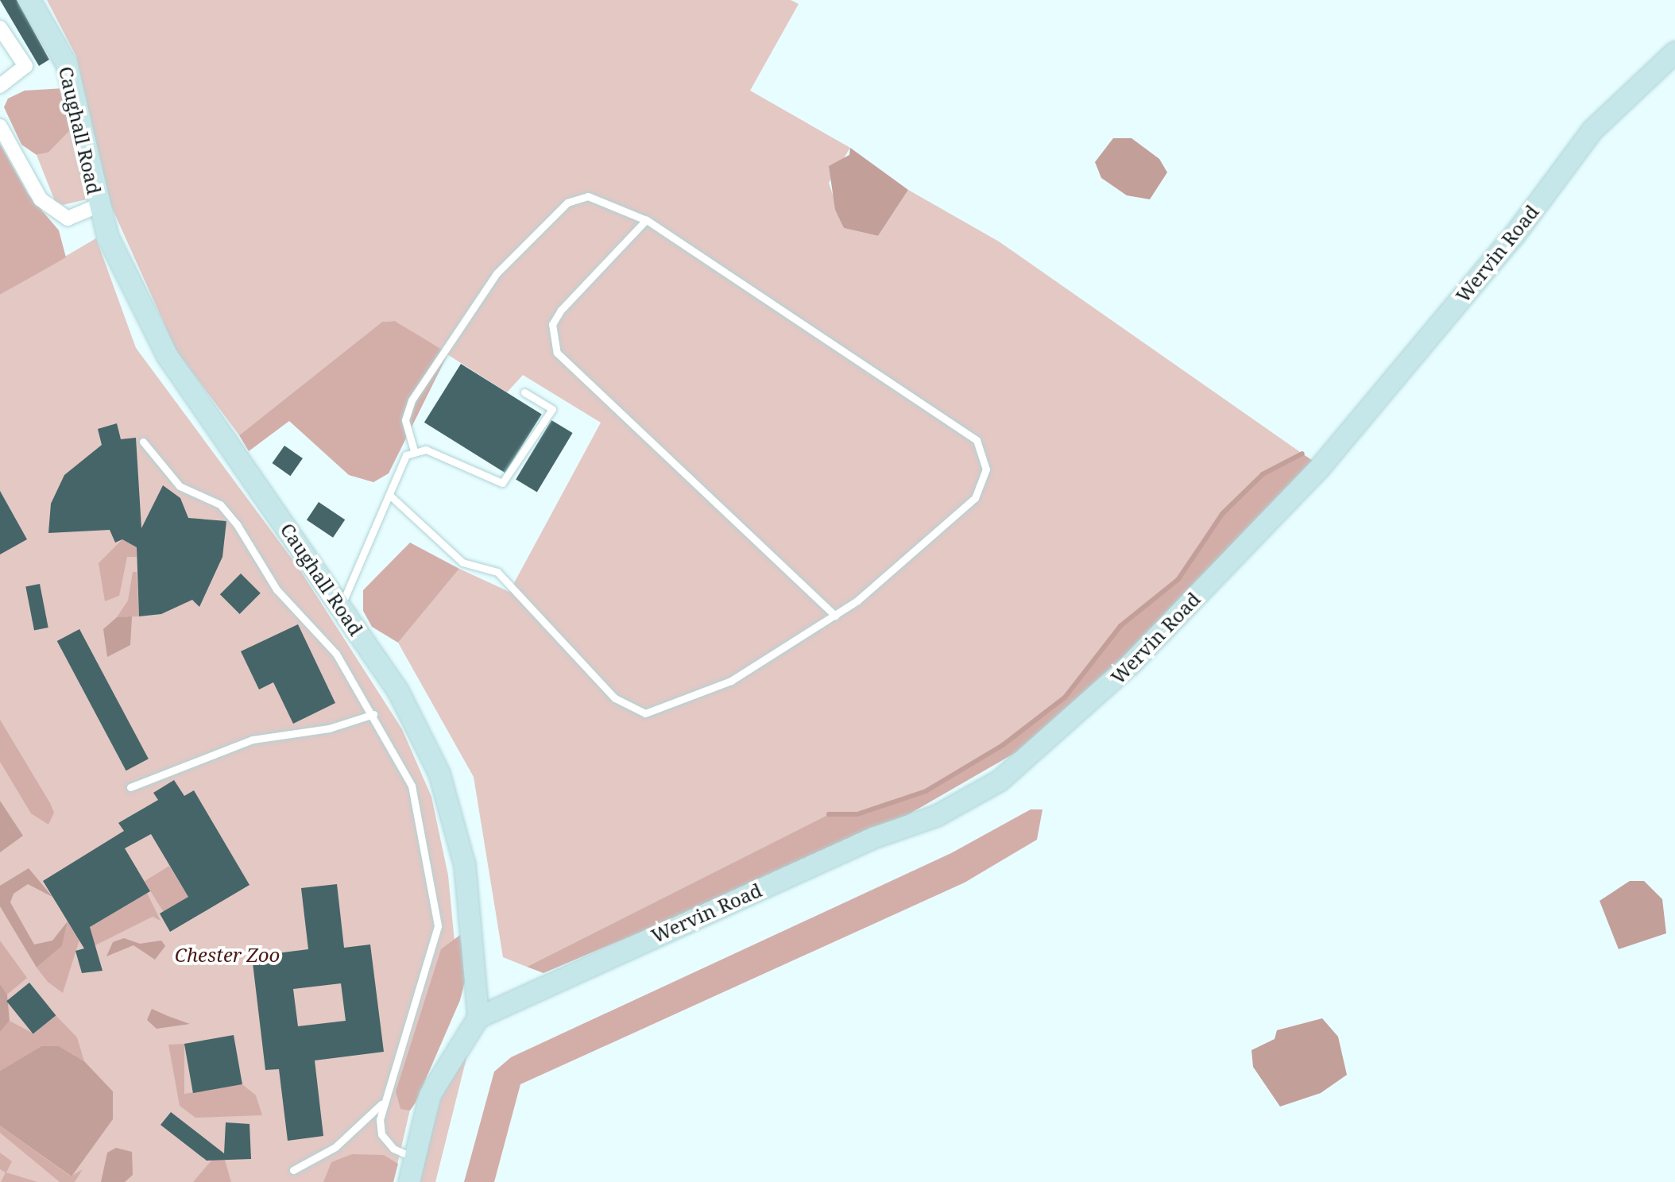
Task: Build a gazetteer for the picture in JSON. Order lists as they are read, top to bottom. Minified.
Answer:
{"streets":{"street":["Caughall Road","Wervin Road"]},"crossings":[["Caughall Road","Wervin Road"]],"parks":["Chester Zoo"]}
